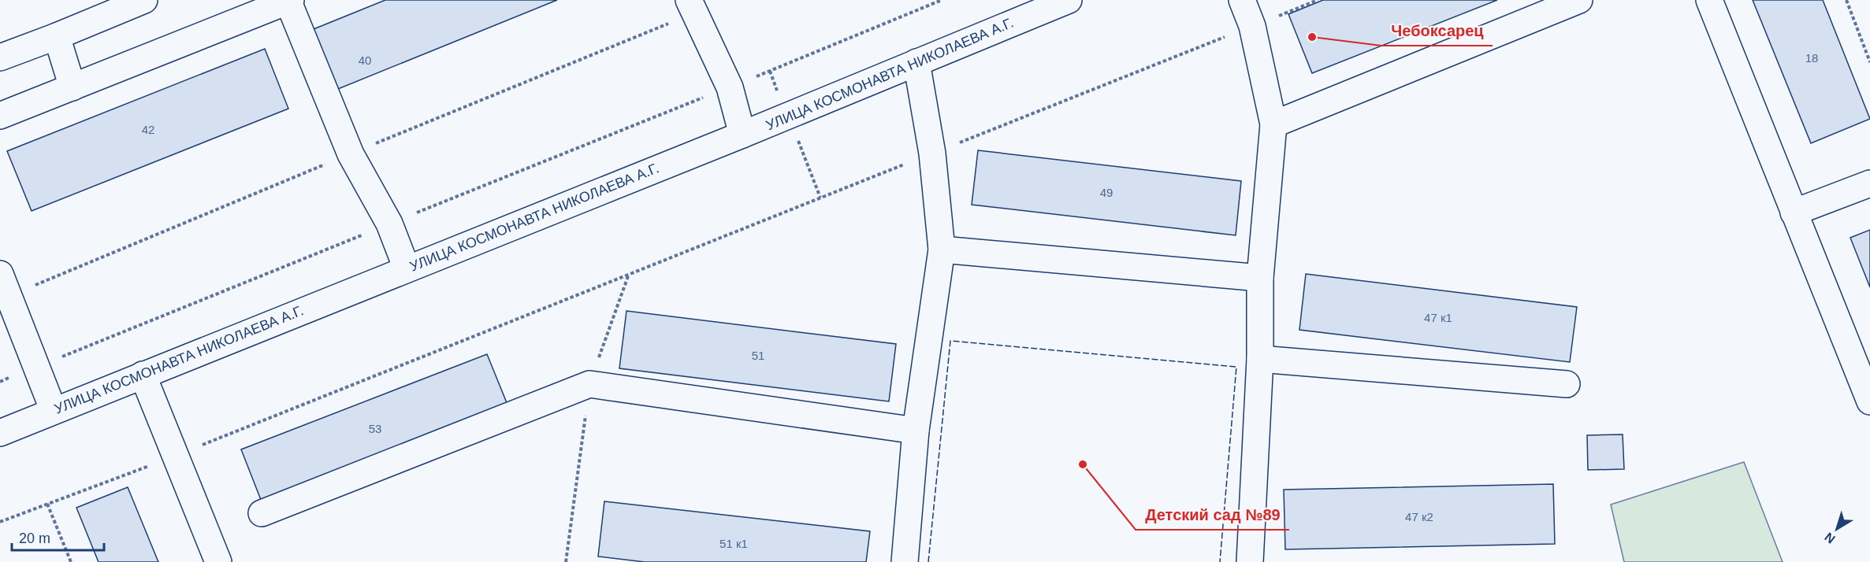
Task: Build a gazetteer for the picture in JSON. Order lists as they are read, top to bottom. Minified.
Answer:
{"streets":{"street":["УЛИЦА КОСМОНАВТА НИКОЛАЕВА А.Г."]},"places":["Чебоксарец","Детский сад №89"],"house_numbers":["18","40","42","49","47 к1","51","53","47 к2","51 к1"],"scale_bar":"20 m","north":"bottom left"}
